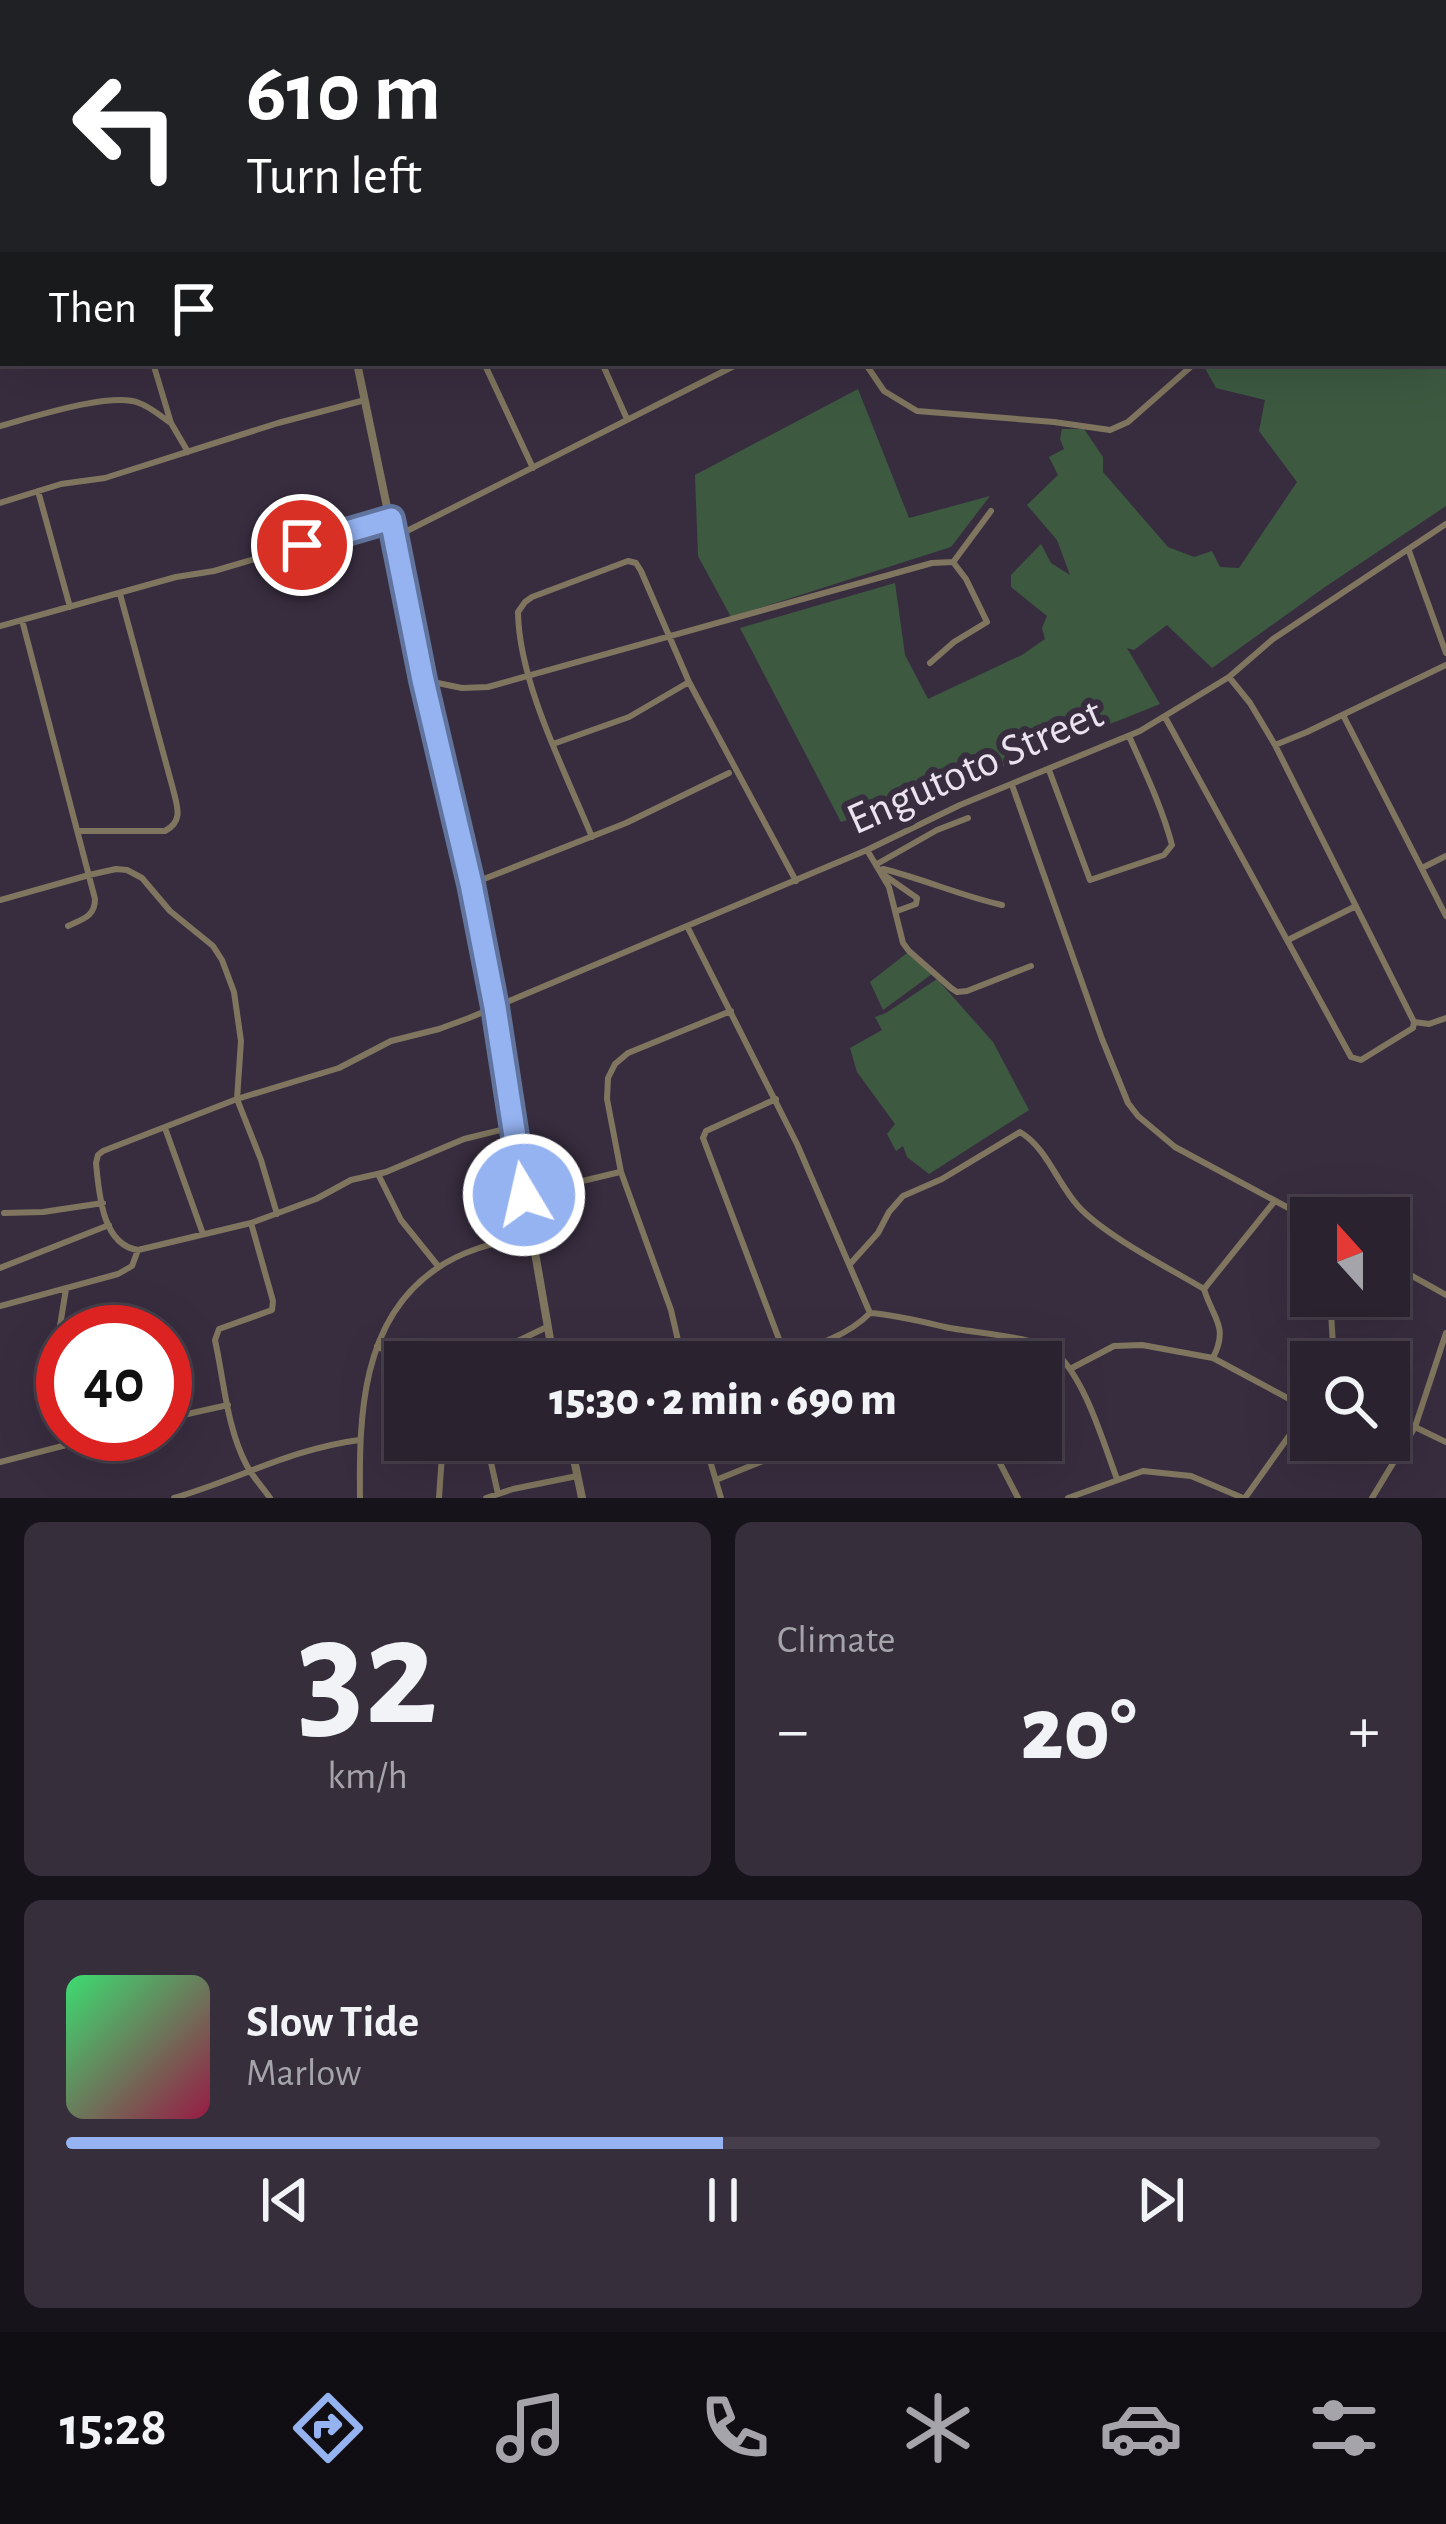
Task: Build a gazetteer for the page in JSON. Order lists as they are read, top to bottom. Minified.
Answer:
{"streets":{"street":["Engutoto Street"]},"north":"top","page":{"turn":["610 m","Turn left"],"then":"Then","limit":"40","trip":"15:30 · 2 min · 690 m","tile":[["32","km/h"],"Climate"],"heat":["−","20°","+"],"song":["Slow Tide","Marlow"],"tabs":"15:28"}}
